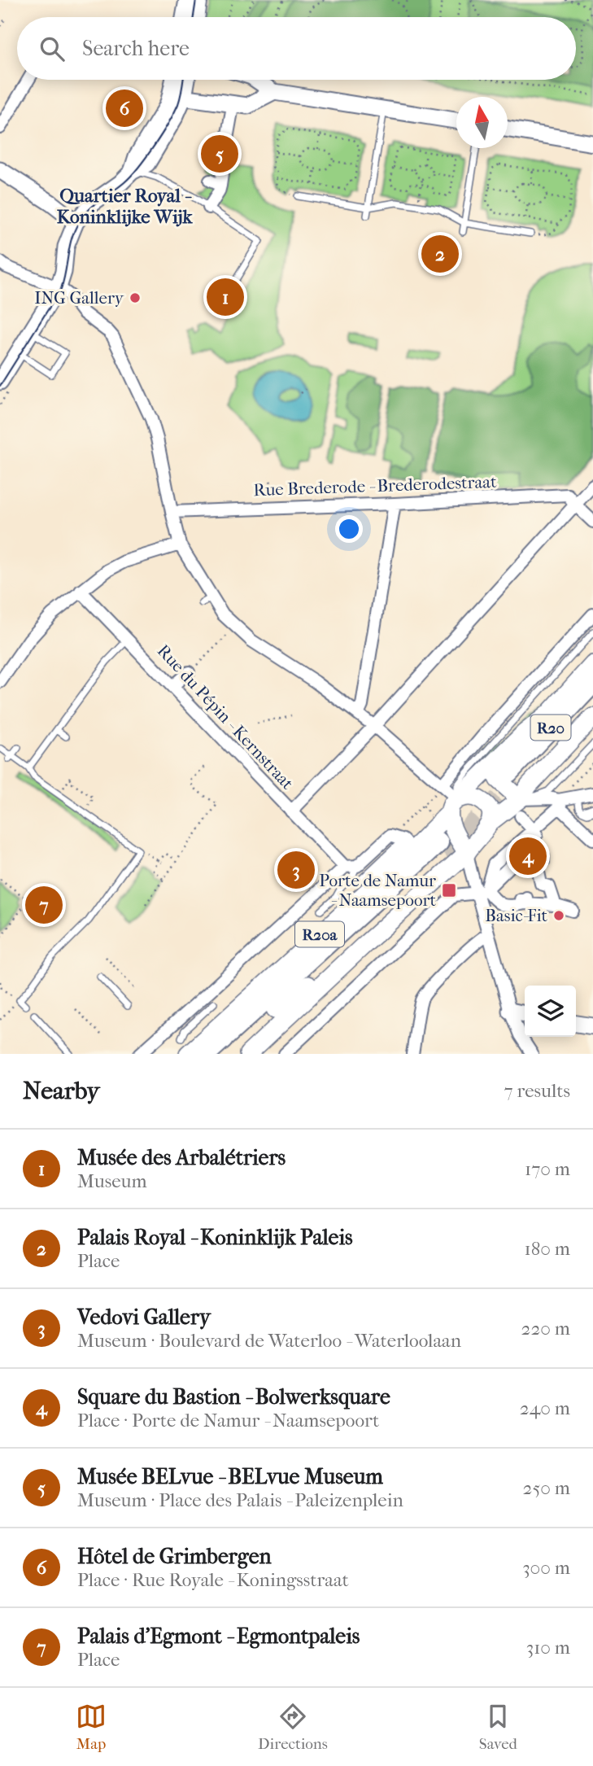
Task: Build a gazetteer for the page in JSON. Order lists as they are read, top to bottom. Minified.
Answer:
{"streets":{"highway":["R20"],"main road":["R20a"],"street":["Rue Brederode - Brederodestraat","Rue du Pépin - Kernstraat"]},"districts":["Quartier Royal - Koninklijke Wijk"],"places":{"other":["ING Gallery","Basic-Fit"],"transit":["Porte de Namur - Naamsepoort"]},"north":"top","page":{"search":"Search here","pins":["6","5","2","1","4","3","7"],"heading":["Nearby","7 results"],"list":[{"mark":"1","name":"Musée des Arbalétriers","note":"Museum","value":"170 m"},{"mark":"2","name":"Palais Royal - Koninklijk Paleis","note":"Place","value":"180 m"},{"mark":"3","name":"Vedovi Gallery","note":"Museum · Boulevard de Waterloo - Waterloolaan","value":"220 m"},{"mark":"4","name":"Square du Bastion - Bolwerksquare","note":"Place · Porte de Namur - Naamsepoort","value":"240 m"},{"mark":"5","name":"Musée BELvue - BELvue Museum","note":"Museum · Place des Palais - Paleizenplein","value":"250 m"},{"mark":"6","name":"Hôtel de Grimbergen","note":"Place · Rue Royale - Koningsstraat","value":"300 m"},{"mark":"7","name":"Palais d'Egmont - Egmontpaleis","note":"Place","value":"310 m"}],"nav":["Map","Directions","Saved"]}}
